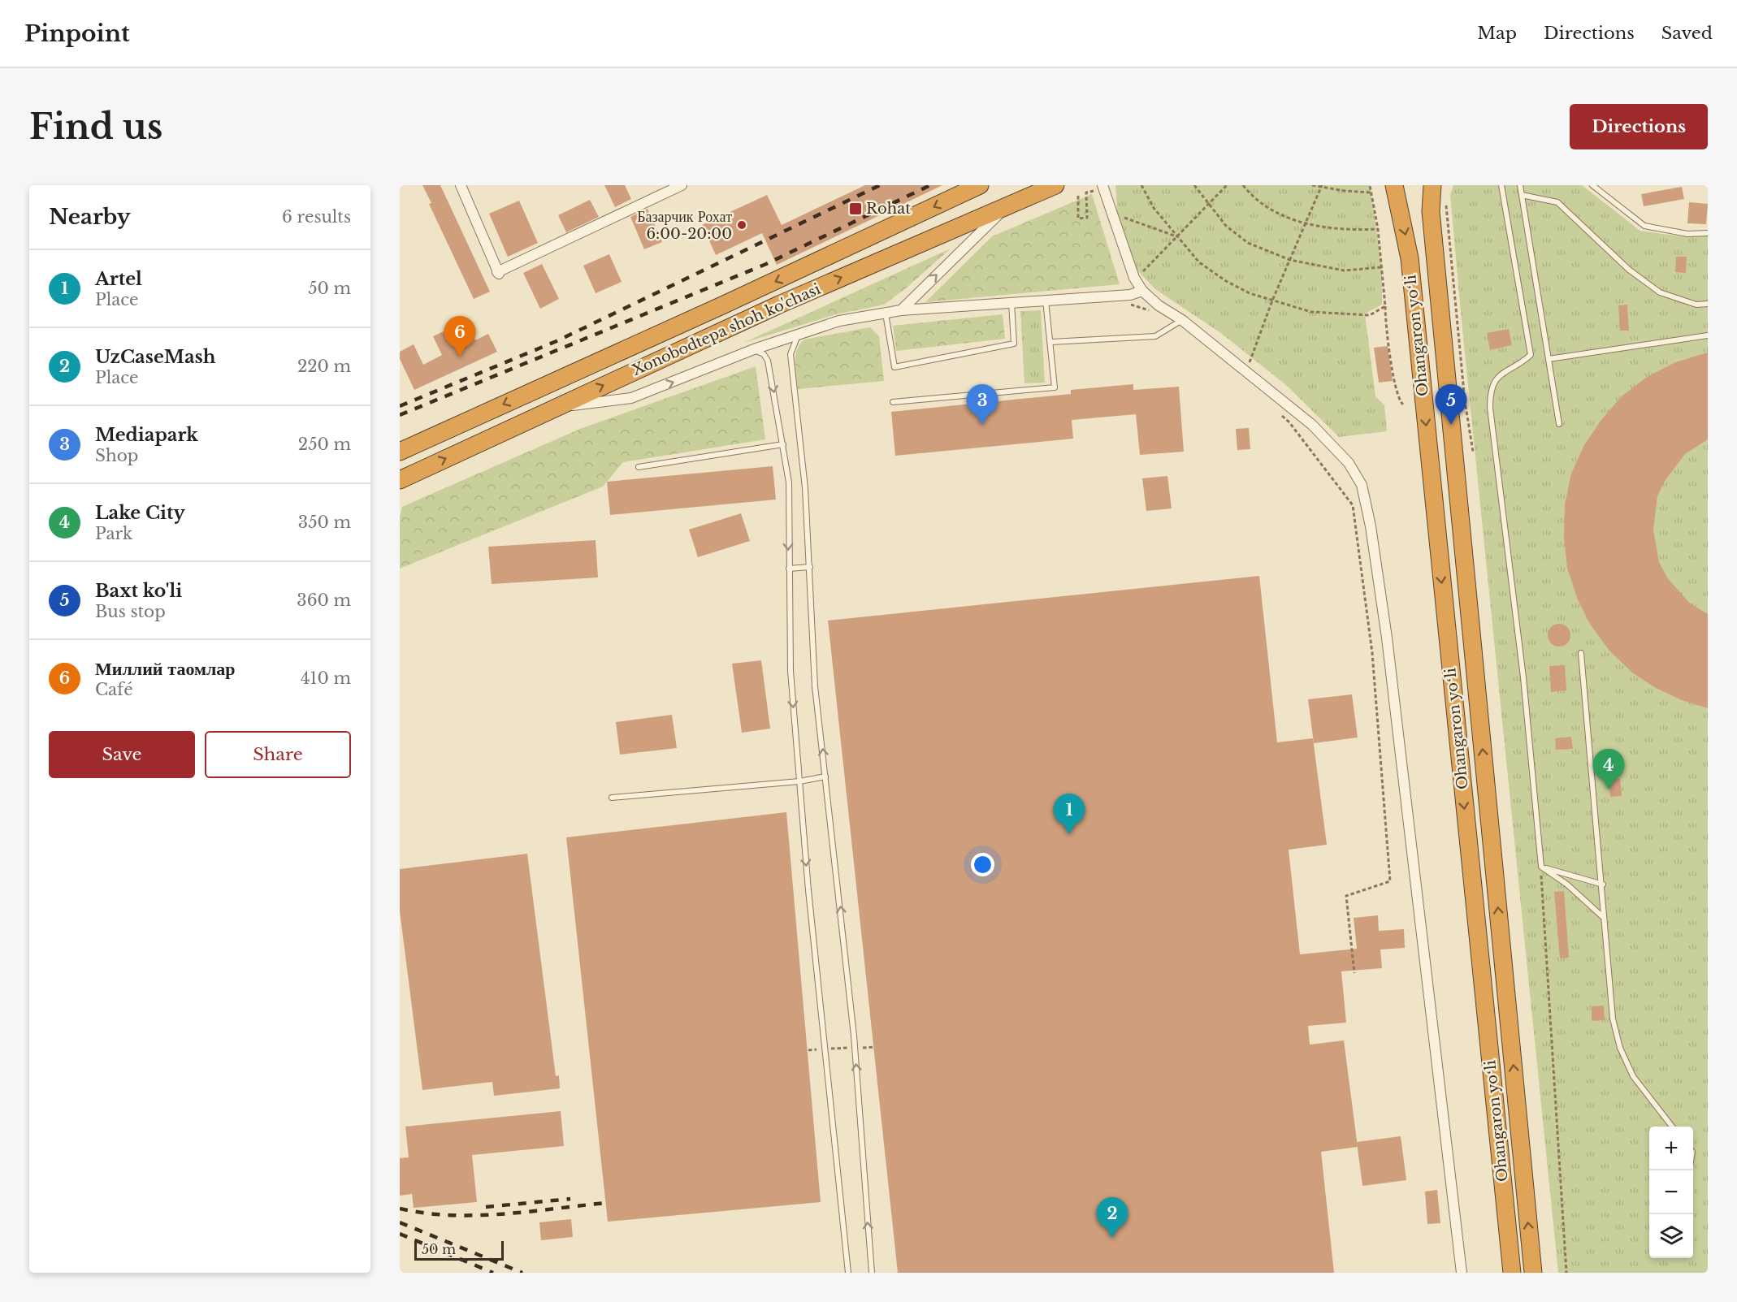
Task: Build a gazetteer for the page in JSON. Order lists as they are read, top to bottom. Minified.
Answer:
{"streets":{"highway":["Xonobodtepa shoh ko'chasi","Ohangaron yoʻli"]},"places":{"transit":["Rohat"],"other":["Базарчик Рохат 6:00-20:00"]},"scale_bar":"50 m","page":{"header":"Pinpoint","nav":["Map","Directions","Saved"],"buttons":["Directions",["Save","Share"]],"title":"Find us","heading":["Nearby","6 results"],"list":[{"mark":"1","name":"Artel","note":"Place","value":"50 m"},{"mark":"2","name":"UzCaseMash","note":"Place","value":"220 m"},{"mark":"3","name":"Mediapark","note":"Shop","value":"250 m"},{"mark":"4","name":"Lake City","note":"Park","value":"350 m"},{"mark":"5","name":"Baxt ko'li","note":"Bus stop","value":"360 m"},{"mark":"6","name":"Миллий таомлар","note":"Café","value":"410 m"}],"pins":["6","3","5","4","1","2"],"map_buttons":["+","−"],"scale":"50 m"}}
